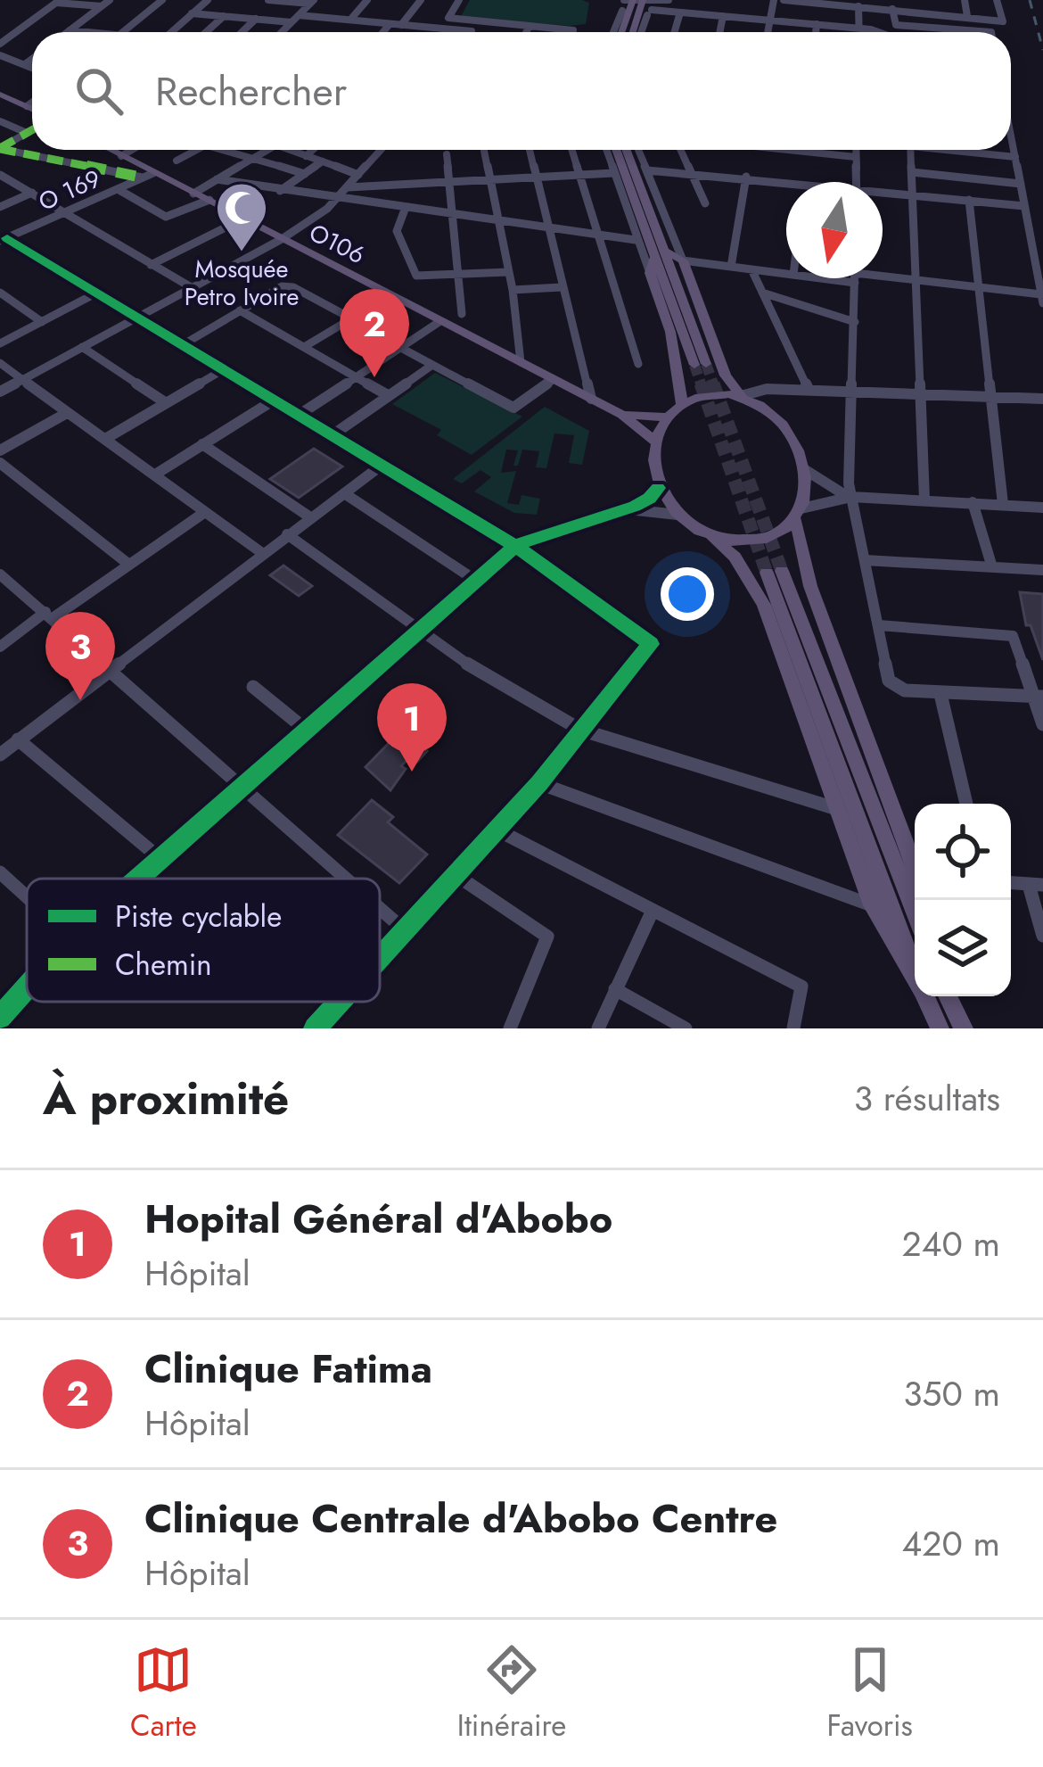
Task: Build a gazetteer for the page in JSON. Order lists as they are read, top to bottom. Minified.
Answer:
{"streets":{"main road":["O106"],"street":["O 169"]},"crossings":[["O 169","O106"]],"places":{"mosque":["Mosquée Petro Ivoire"]},"legend":["Piste cyclable","Chemin"],"north":"bottom","page":{"search":"Rechercher","pins":["2","3","1"],"heading":["À proximité","3 résultats"],"list":[{"mark":"1","name":"Hopital Général d'Abobo","note":"Hôpital","value":"240 m"},{"mark":"2","name":"Clinique Fatima","note":"Hôpital","value":"350 m"},{"mark":"3","name":"Clinique Centrale d'Abobo Centre","note":"Hôpital","value":"420 m"}],"nav":["Carte","Itinéraire","Favoris"]}}
